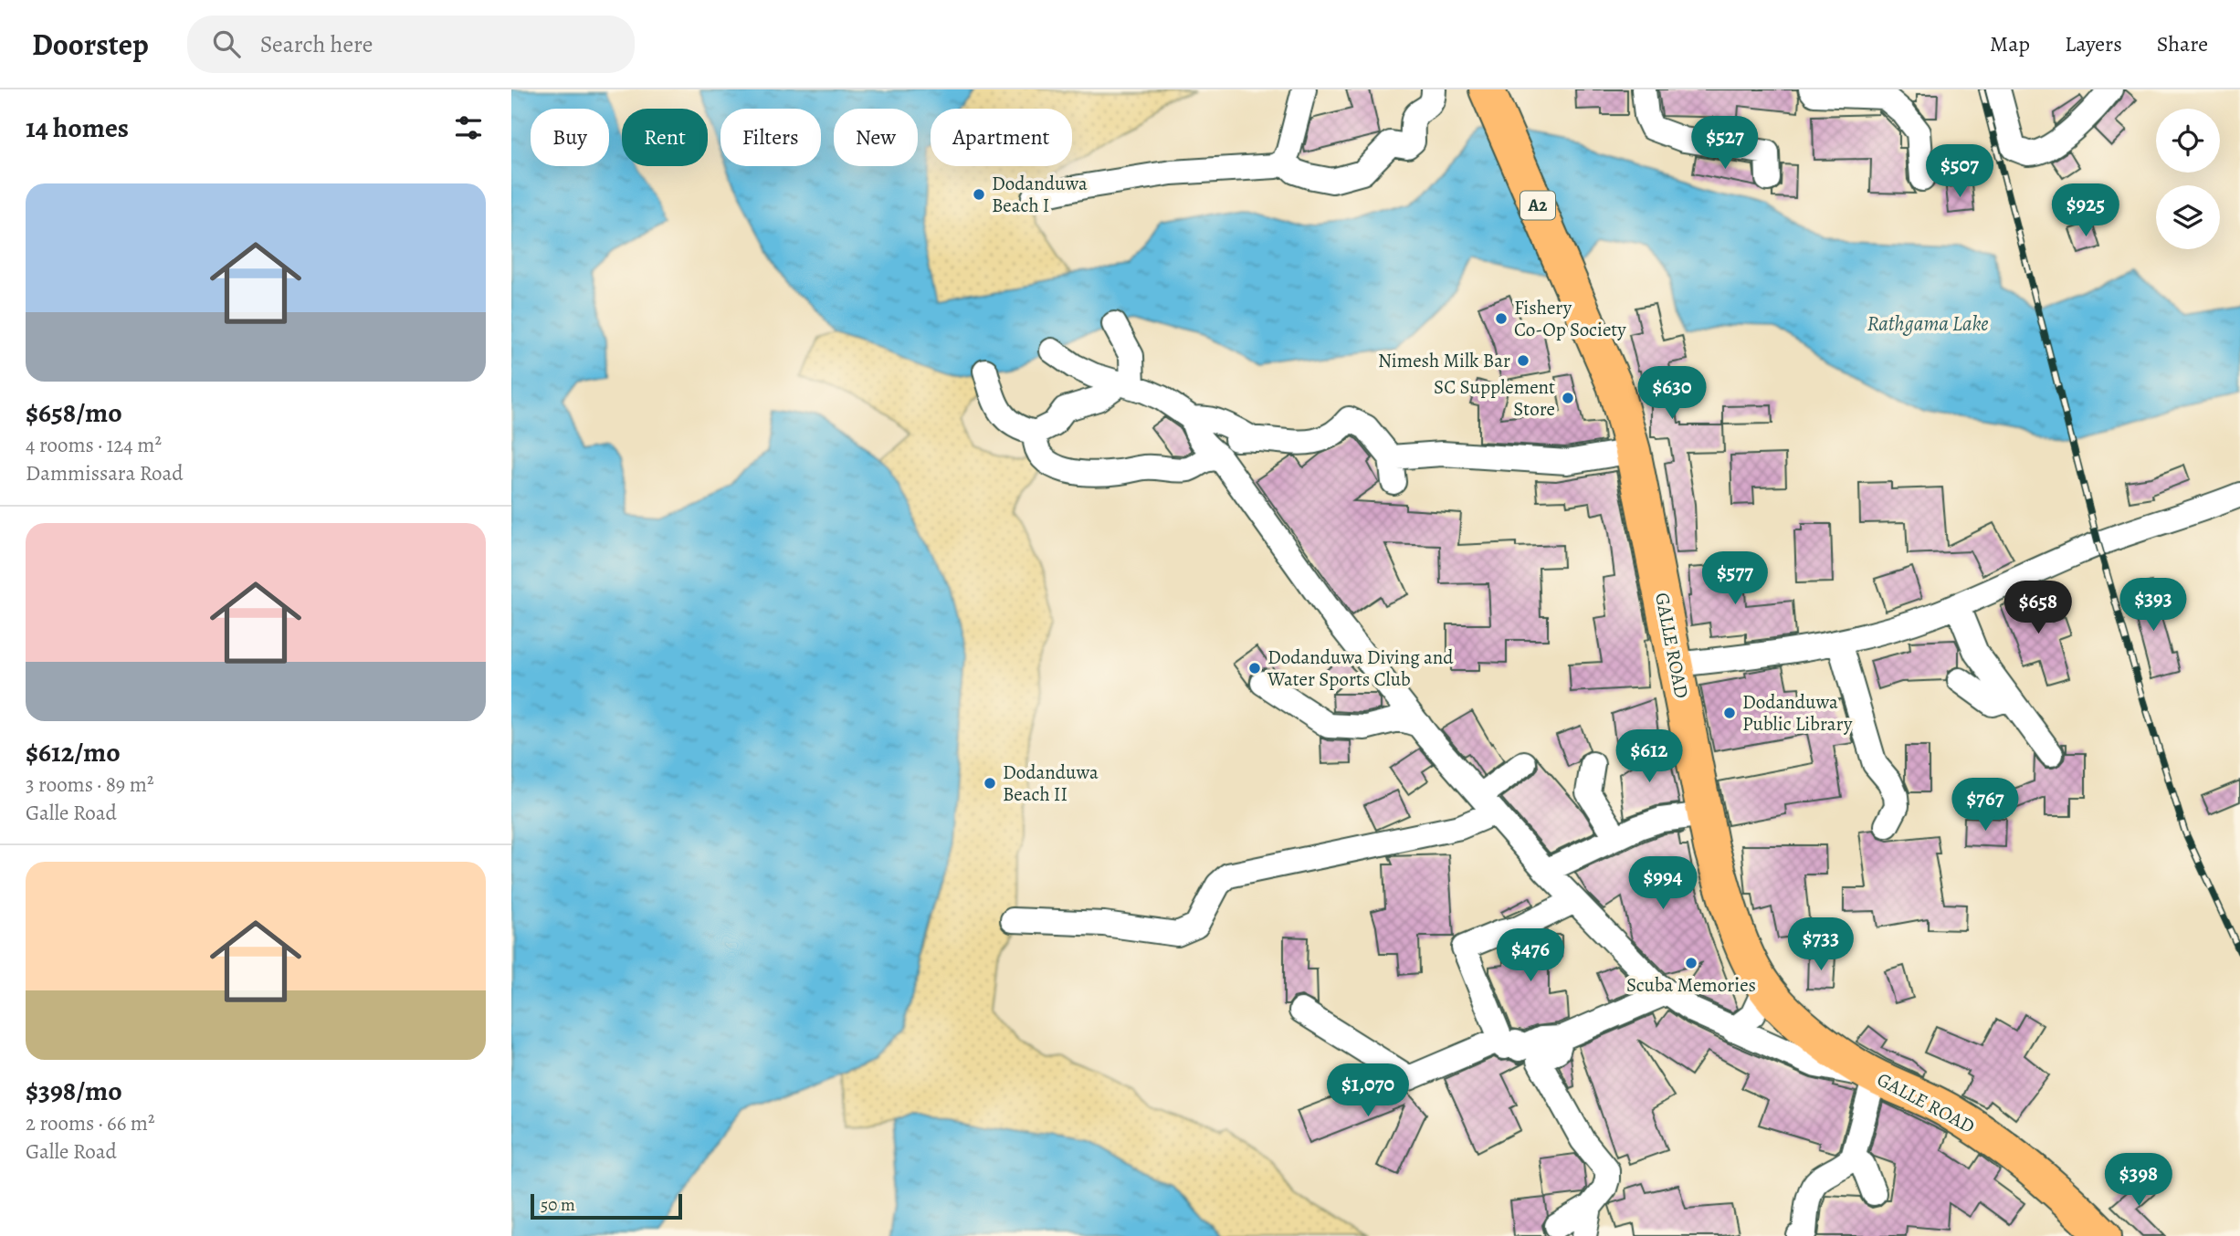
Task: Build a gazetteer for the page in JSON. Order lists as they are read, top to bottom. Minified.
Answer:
{"streets":{"highway":["A2","GALLE ROAD"]},"water":["Rathgama Lake"],"places":["Dodanduwa Beach I","Fishery Co-Op Society","Nimesh Milk Bar","SC Supplement Store","Dodanduwa Diving and Water Sports Club","Dodanduwa Public Library","Dodanduwa Beach II","Scuba Memories"],"scale_bar":"50 m","page":{"header":"Doorstep","search":"Search here","nav":["Map","Layers","Share"],"heading":"14 homes","chip":["Buy","Rent","Filters","New","Apartment"],"price":["$527","$507","$925","$630","$577","$393","$658","$612","$767","$994","$733","$476","$1,070","$398"],"list":[{"name":"$658/mo","note":"4 rooms · 124 m² · Dammissara Road"},{"name":"$612/mo","note":"3 rooms · 89 m² · Galle Road"},{"name":"$398/mo","note":"2 rooms · 66 m² · Galle Road"}],"scale":"50 m"}}
